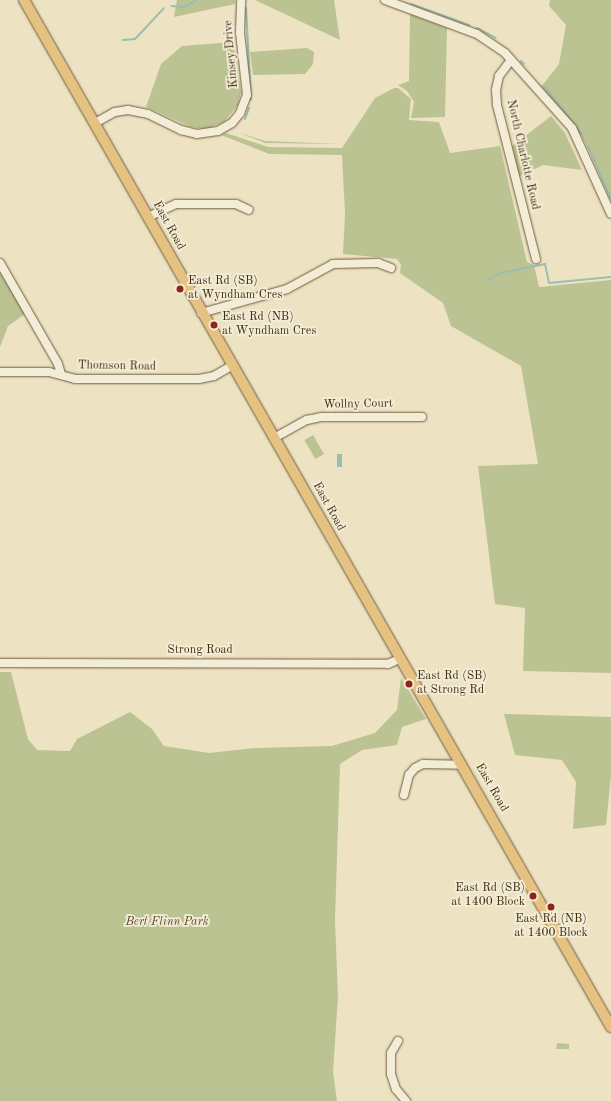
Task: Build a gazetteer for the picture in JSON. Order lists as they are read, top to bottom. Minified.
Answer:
{"streets":{"main road":["East Road"],"street":["Kinsey Drive","North Charlotte Road","Thomson Road","Wollny Court","Strong Road"]},"crossings":[["Kinsey Drive","East Road"],["East Road","Thomson Road"],["East Road","Wollny Court"],["East Road","Strong Road"]],"parks":["Bert Flinn Park"],"places":["East Rd (SB) at Wyndham Cres","East Rd (NB) at Wyndham Cres","East Rd (SB) at Strong Rd","East Rd (SB) at 1400 Block","East Rd (NB) at 1400 Block"]}
